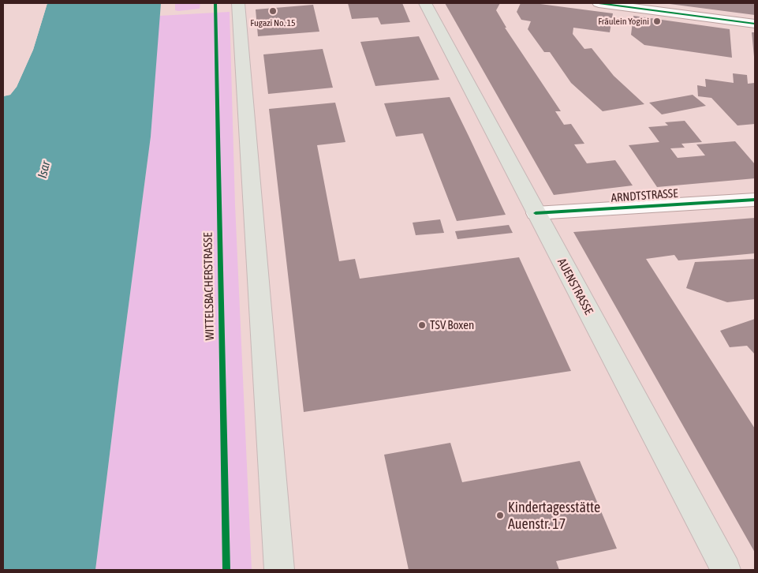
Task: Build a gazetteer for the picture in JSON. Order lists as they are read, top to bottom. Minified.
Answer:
{"streets":{"main road":["AUENSTRASSE"],"street":["ARNDTSTRASSE"],"cycle path":["WITTELSBACHERSTRASSE"]},"crossings":[["ARNDTSTRASSE","AUENSTRASSE"]],"water":["Isar"],"places":["Fugazi No. 15","Fräulein Yogini","TSV Boxen","Kindertagesstätte Auenstr. 17"]}
